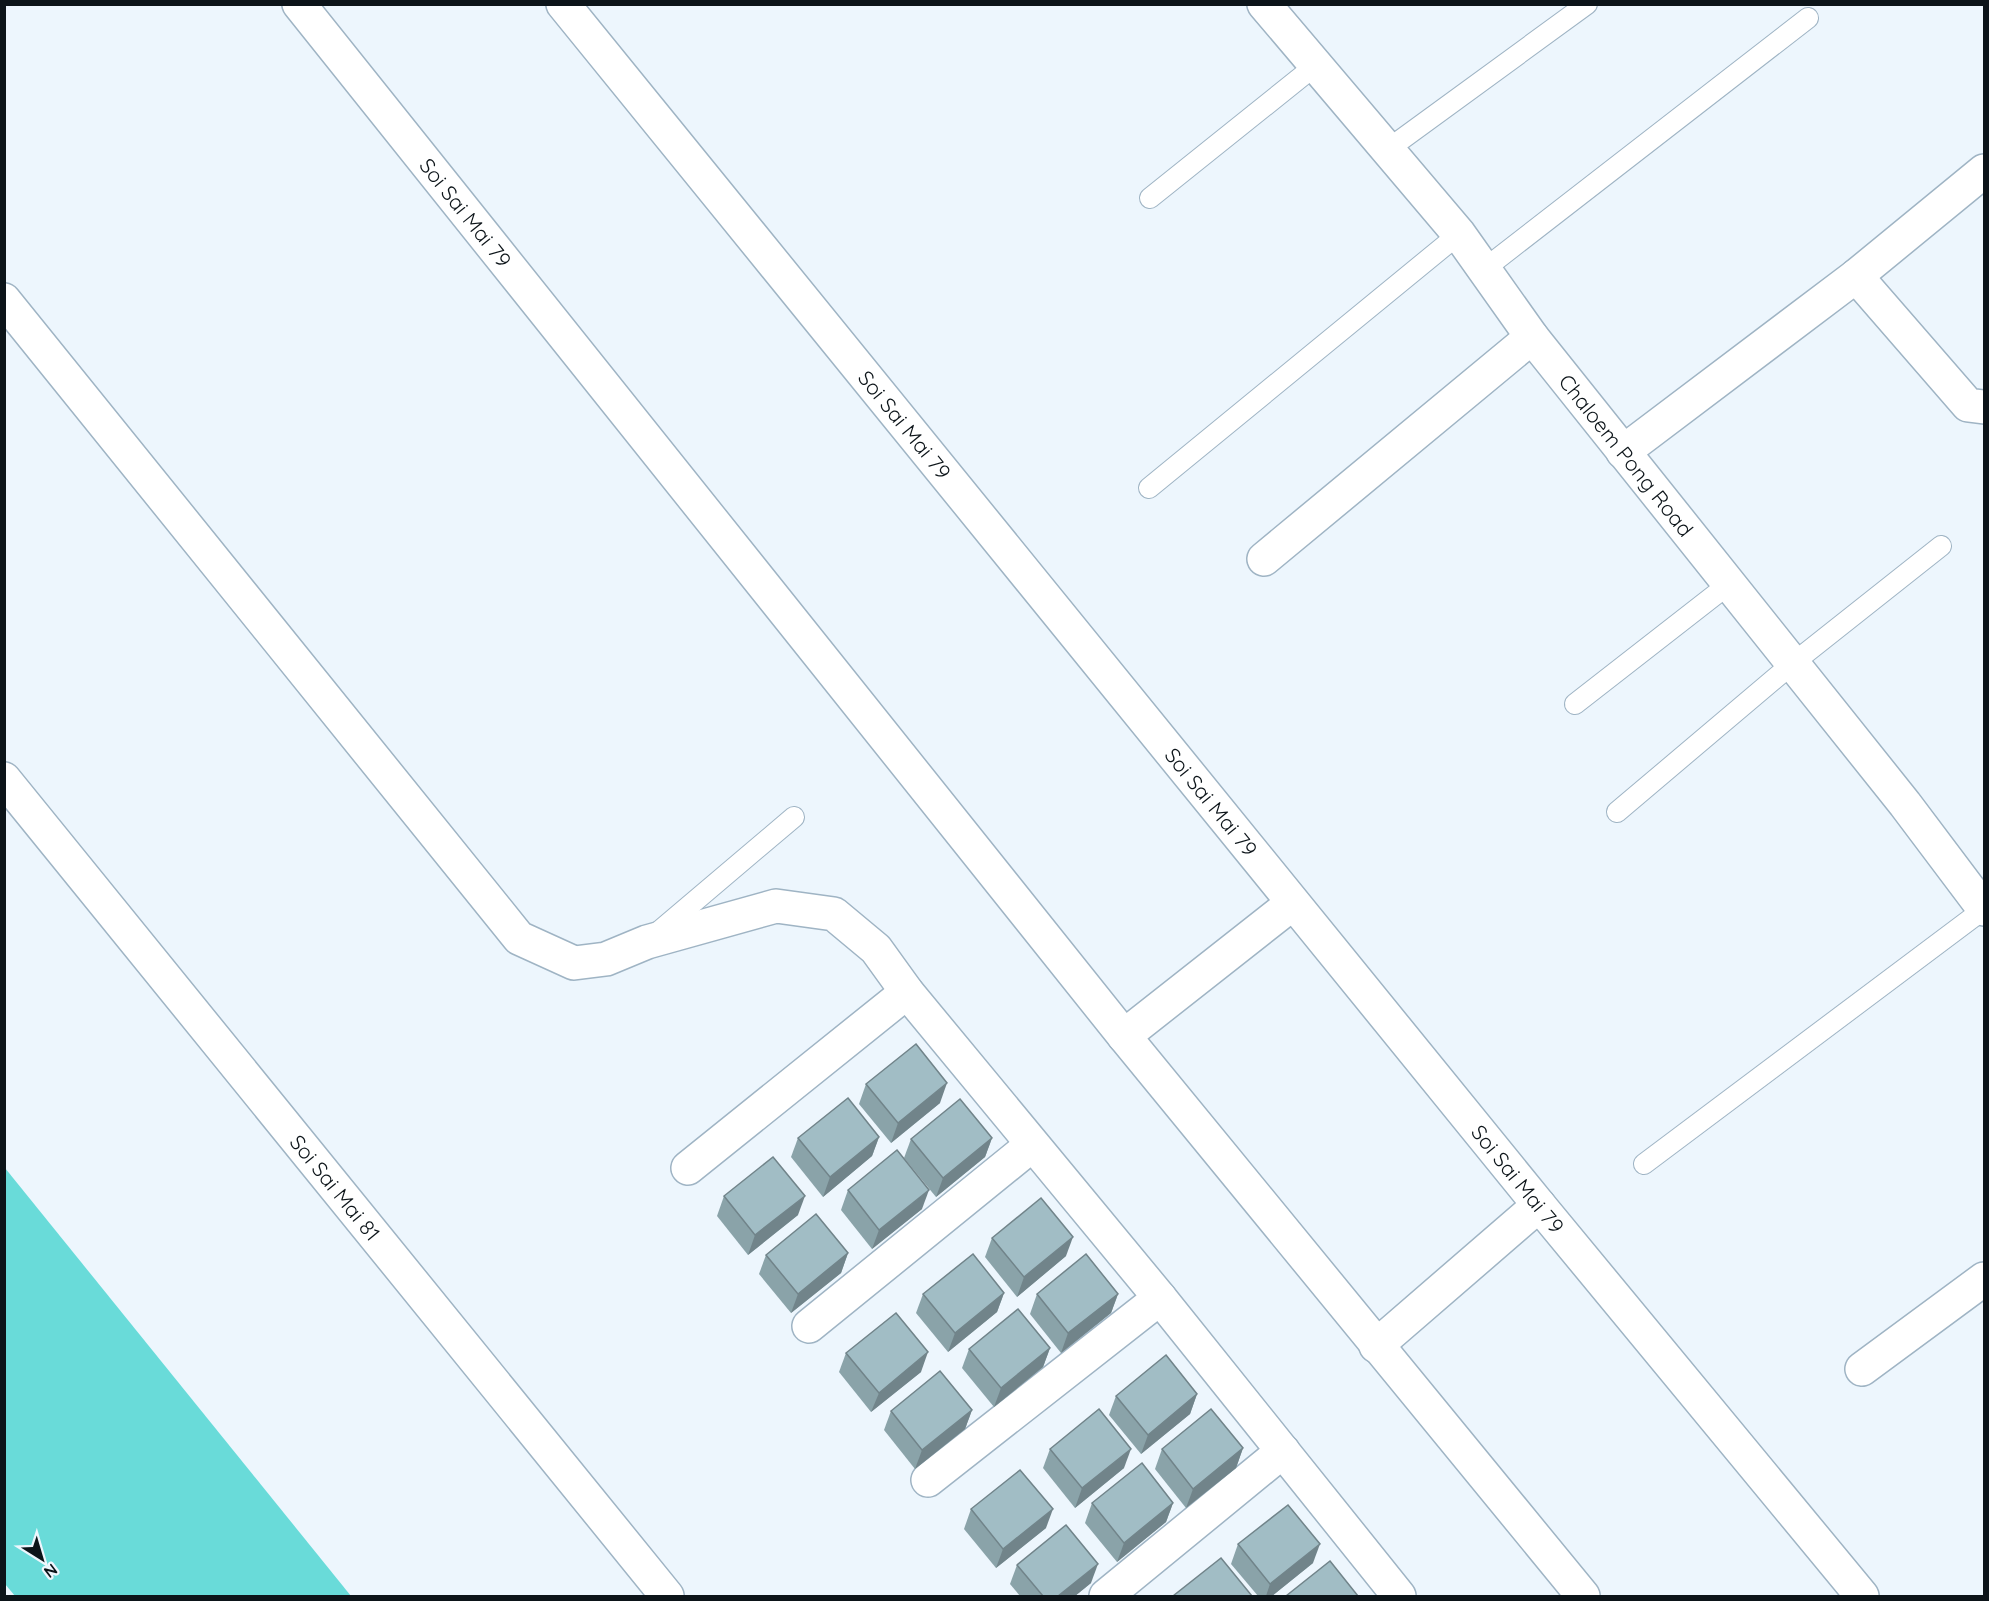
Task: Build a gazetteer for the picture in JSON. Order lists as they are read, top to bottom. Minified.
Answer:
{"streets":{"street":["Soi Sai Mai 79","Chaloem Pong Road","Soi Sai Mai 81"]},"north":"bottom right"}
